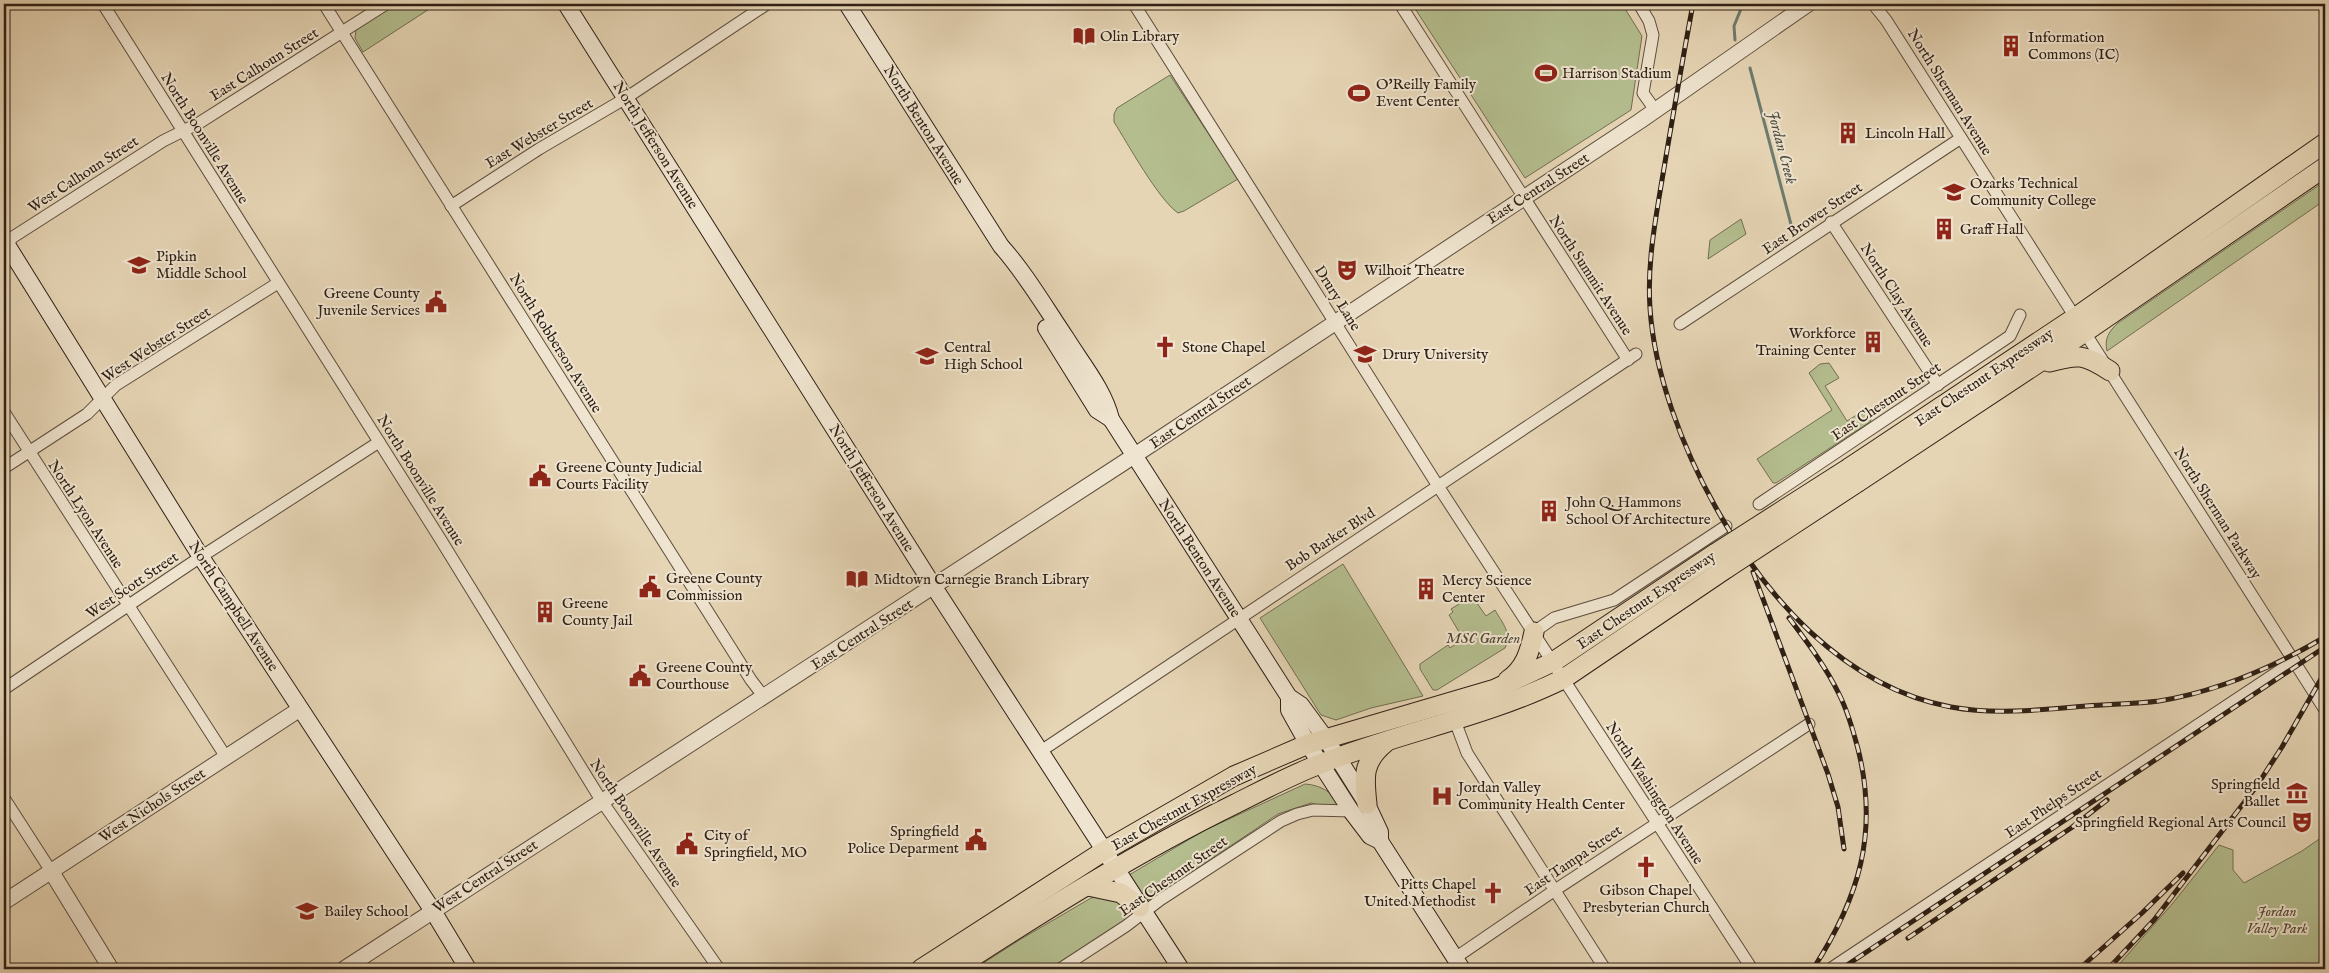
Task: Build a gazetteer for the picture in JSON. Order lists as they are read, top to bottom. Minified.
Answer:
{"streets":{"main road":["North Benton Avenue","North Jefferson Avenue","East Chestnut Expressway","North Campbell Avenue"],"street":["East Calhoun Street","North Sherman Avenue","East Webster Street","North Boonville Avenue","West Calhoun Street","East Central Street","East Brower Street","North Summit Avenue","North Clay Avenue","Drury Lane","North Robberson Avenue","West Webster Street","East Chestnut Street","North Sherman Parkway","North Lyon Avenue","Bob Barker Blvd","West Scott Street","North Washington Avenue","East Phelps Street","West Nichols Street","East Tampa Street","West Central Street"]},"crossings":[["East Calhoun Street","North Boonville Avenue"],["East Calhoun Street","West Calhoun Street"],["East Calhoun Street","North Robberson Avenue"],["North Sherman Avenue","East Brower Street"],["North Sherman Avenue","East Chestnut Expressway"],["North Sherman Avenue","North Sherman Parkway"],["North Benton Avenue","East Central Street"],["North Benton Avenue","East Chestnut Expressway"],["North Benton Avenue","East Chestnut Street"],["North Benton Avenue","Bob Barker Blvd"],["North Benton Avenue","East Tampa Street"],["East Webster Street","North Jefferson Avenue"],["East Webster Street","North Robberson Avenue"],["North Boonville Avenue","West Calhoun Street"],["North Boonville Avenue","East Central Street"],["North Boonville Avenue","West Webster Street"],["North Boonville Avenue","West Scott Street"],["North Boonville Avenue","West Central Street"],["North Jefferson Avenue","East Central Street"],["North Jefferson Avenue","East Chestnut Expressway"],["North Jefferson Avenue","East Chestnut Street"],["North Jefferson Avenue","Bob Barker Blvd"],["West Calhoun Street","North Campbell Avenue"],["East Central Street","North Summit Avenue"],["East Central Street","Drury Lane"],["East Central Street","North Robberson Avenue"],["East Central Street","West Central Street"],["East Brower Street","North Clay Avenue"],["North Summit Avenue","Bob Barker Blvd"],["North Clay Avenue","East Chestnut Street"],["Drury Lane","Bob Barker Blvd"],["Drury Lane","North Washington Avenue"],["West Webster Street","North Lyon Avenue"],["West Webster Street","North Campbell Avenue"],["East Chestnut Expressway","North Sherman Parkway"],["East Chestnut Expressway","North Washington Avenue"],["North Sherman Parkway","East Phelps Street"],["North Lyon Avenue","West Scott Street"],["North Lyon Avenue","West Nichols Street"],["West Scott Street","North Campbell Avenue"],["North Campbell Avenue","West Nichols Street"],["North Campbell Avenue","West Central Street"],["North Washington Avenue","East Tampa Street"]],"water":["Jordan Creek"],"parks":["MSC Garden","Jordan Valley Park"],"places":{"library":["Olin Library","Midtown Carnegie Branch Library"],"building":["Information Commons (IC)","Lincoln Hall","Graff Hall","Workforce Training Center","John Q. Hammons School Of Architecture","Mercy Science Center","Greene County Jail"],"sports":["Harrison Stadium","O'Reilly Family Event Center"],"school or university":["Ozarks Technical Community College","Pipkin Middle School","Drury University","Central High School","Bailey School"],"theatre":["Wilhoit Theatre","Springfield Regional Arts Council"],"public building":["Greene County Juvenile Services","Greene County Judicial Courts Facility","Greene County Commission","Greene County Courthouse","Springfield Police Deparment","City of Springfield, MO"],"church":["Stone Chapel","Gibson Chapel Presbyterian Church","Pitts Chapel United Methodist"],"museum":["Springfield Ballet"],"hospital":["Jordan Valley Community Health Center"]}}
